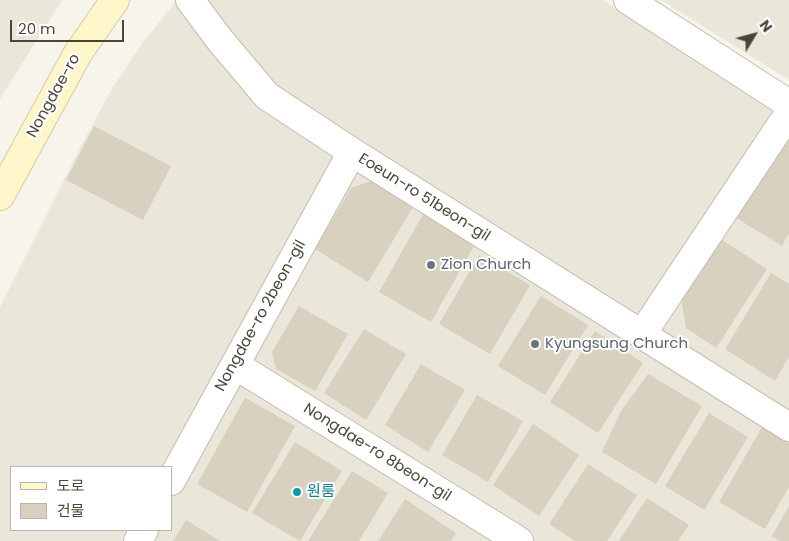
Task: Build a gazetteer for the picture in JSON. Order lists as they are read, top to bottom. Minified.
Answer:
{"streets":{"street":["Nongdae-ro","Eoeun-ro 51beon-gil","Nongdae-ro 2beon-gil","Nongdae-ro 8beon-gil"]},"crossings":[["Eoeun-ro 51beon-gil","Nongdae-ro 2beon-gil"],["Nongdae-ro 2beon-gil","Nongdae-ro 8beon-gil"]],"places":["Zion Church","Kyungsung Church","원룸"],"legend":["도로","건물"],"scale_bar":"20 m","north":"top right"}
